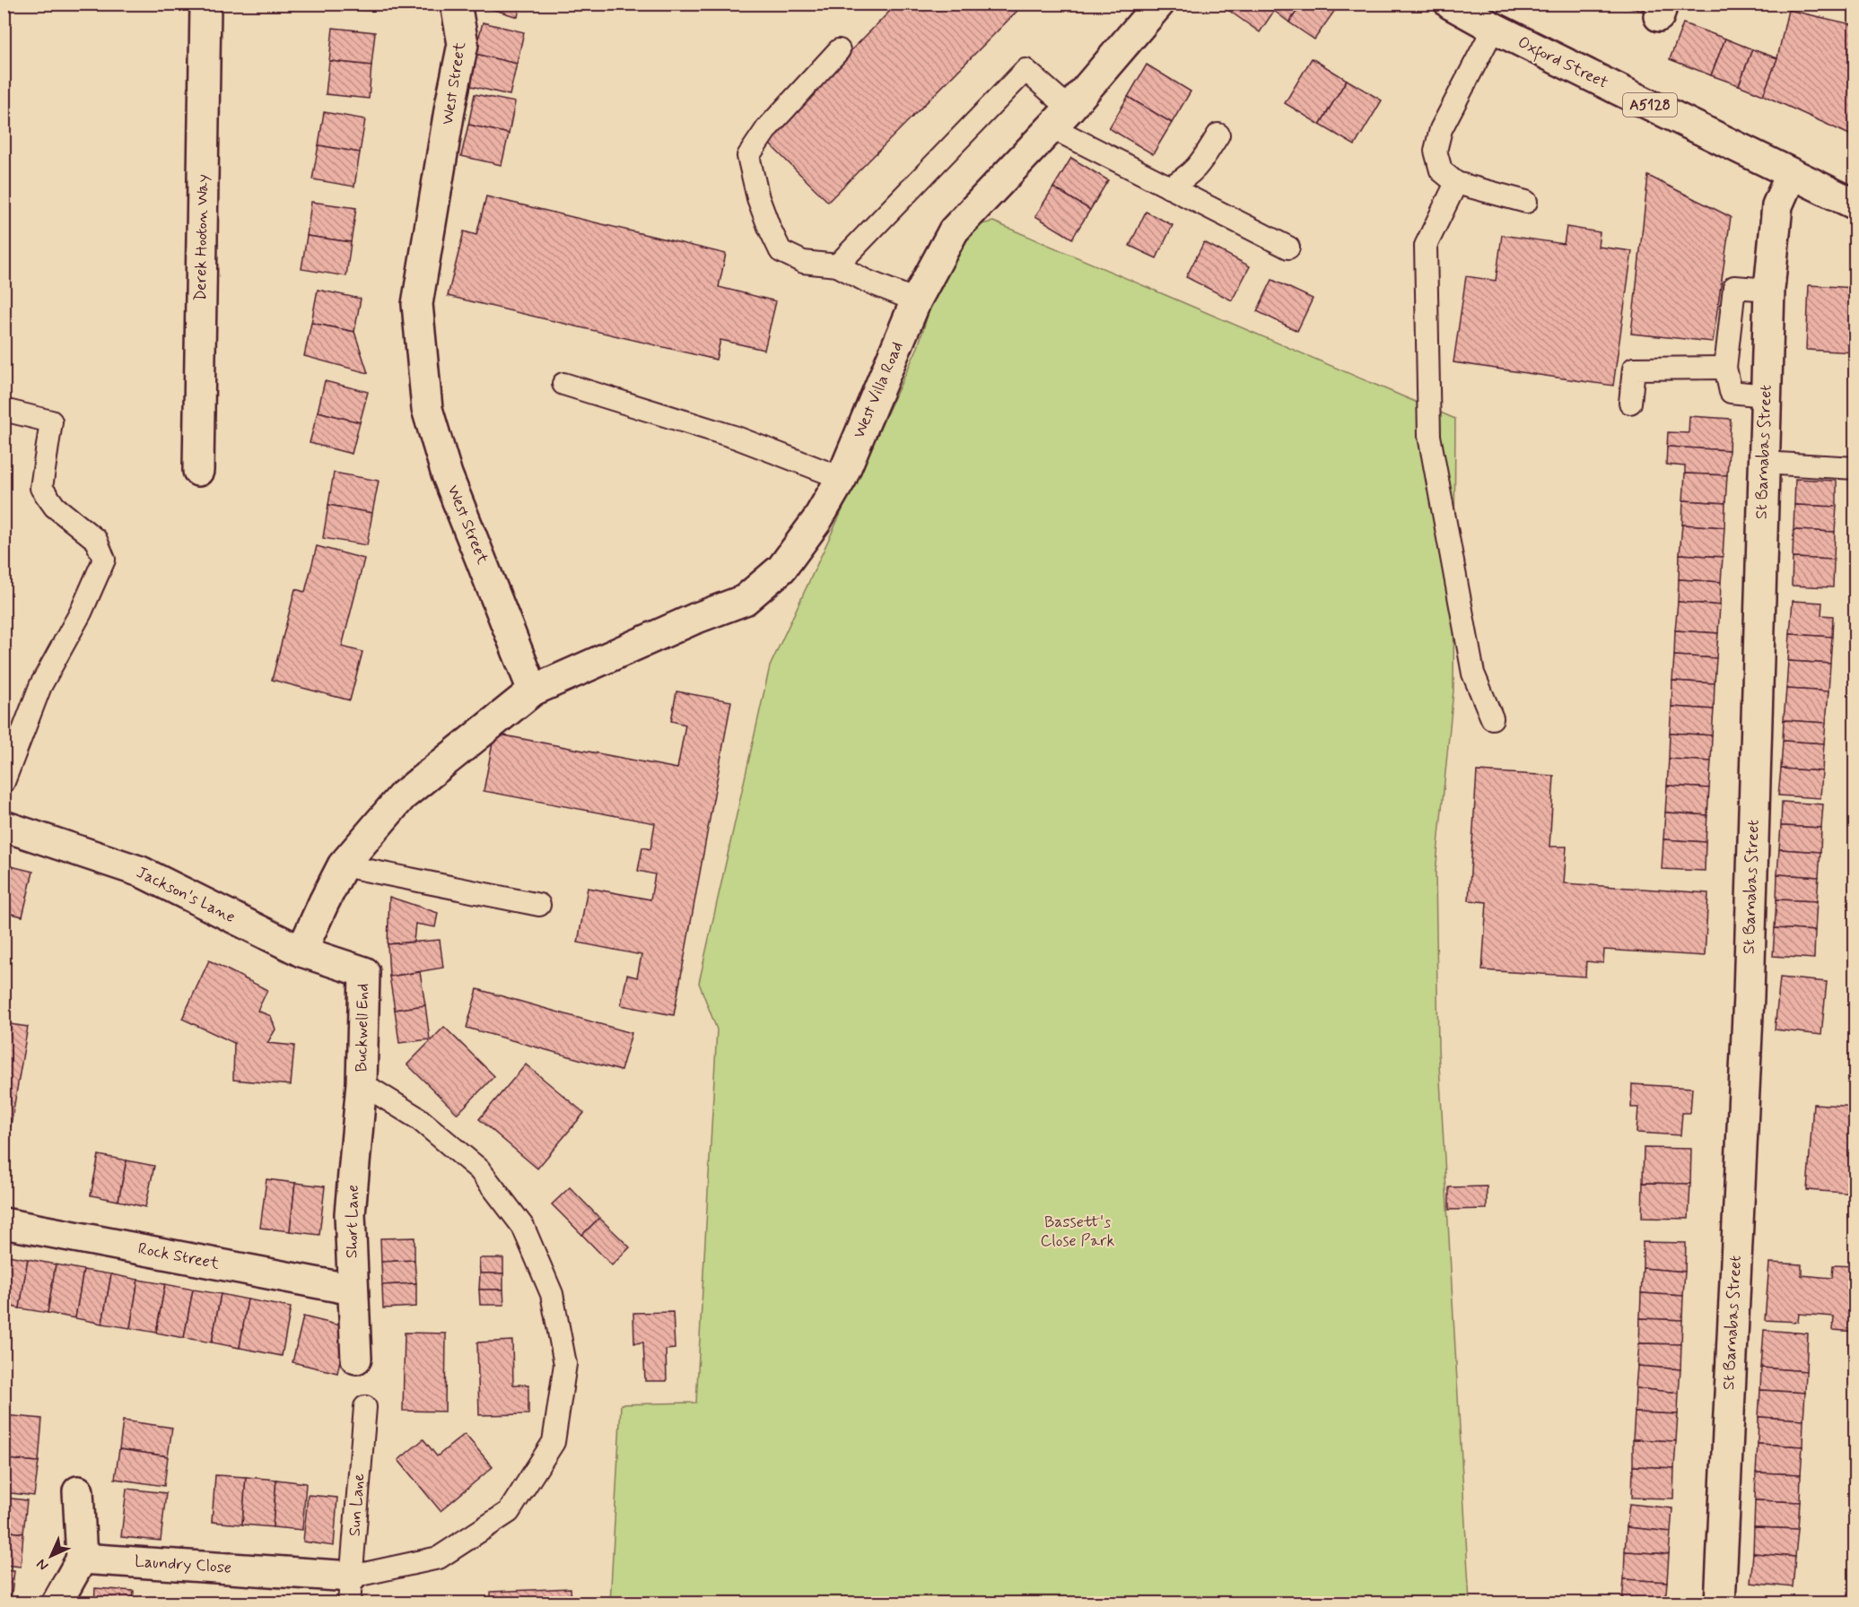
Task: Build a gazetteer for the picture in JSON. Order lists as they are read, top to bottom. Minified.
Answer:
{"streets":{"street":["Oxford Street","West Street","A5128","Derek Hooton Way","West Villa Road","St Barnabas Street","Jackson's Lane","Buckwell End","Short Lane","Rock Street","Laundry Close"],"lane":["Sun Lane"]},"crossings":[["Oxford Street","St Barnabas Street"],["West Street","West Villa Road"],["Jackson's Lane","Buckwell End"],["Buckwell End","Short Lane"],["Short Lane","Rock Street"],["Sun Lane","Laundry Close"]],"parks":["Bassett's Close Park"],"north":"bottom left"}
